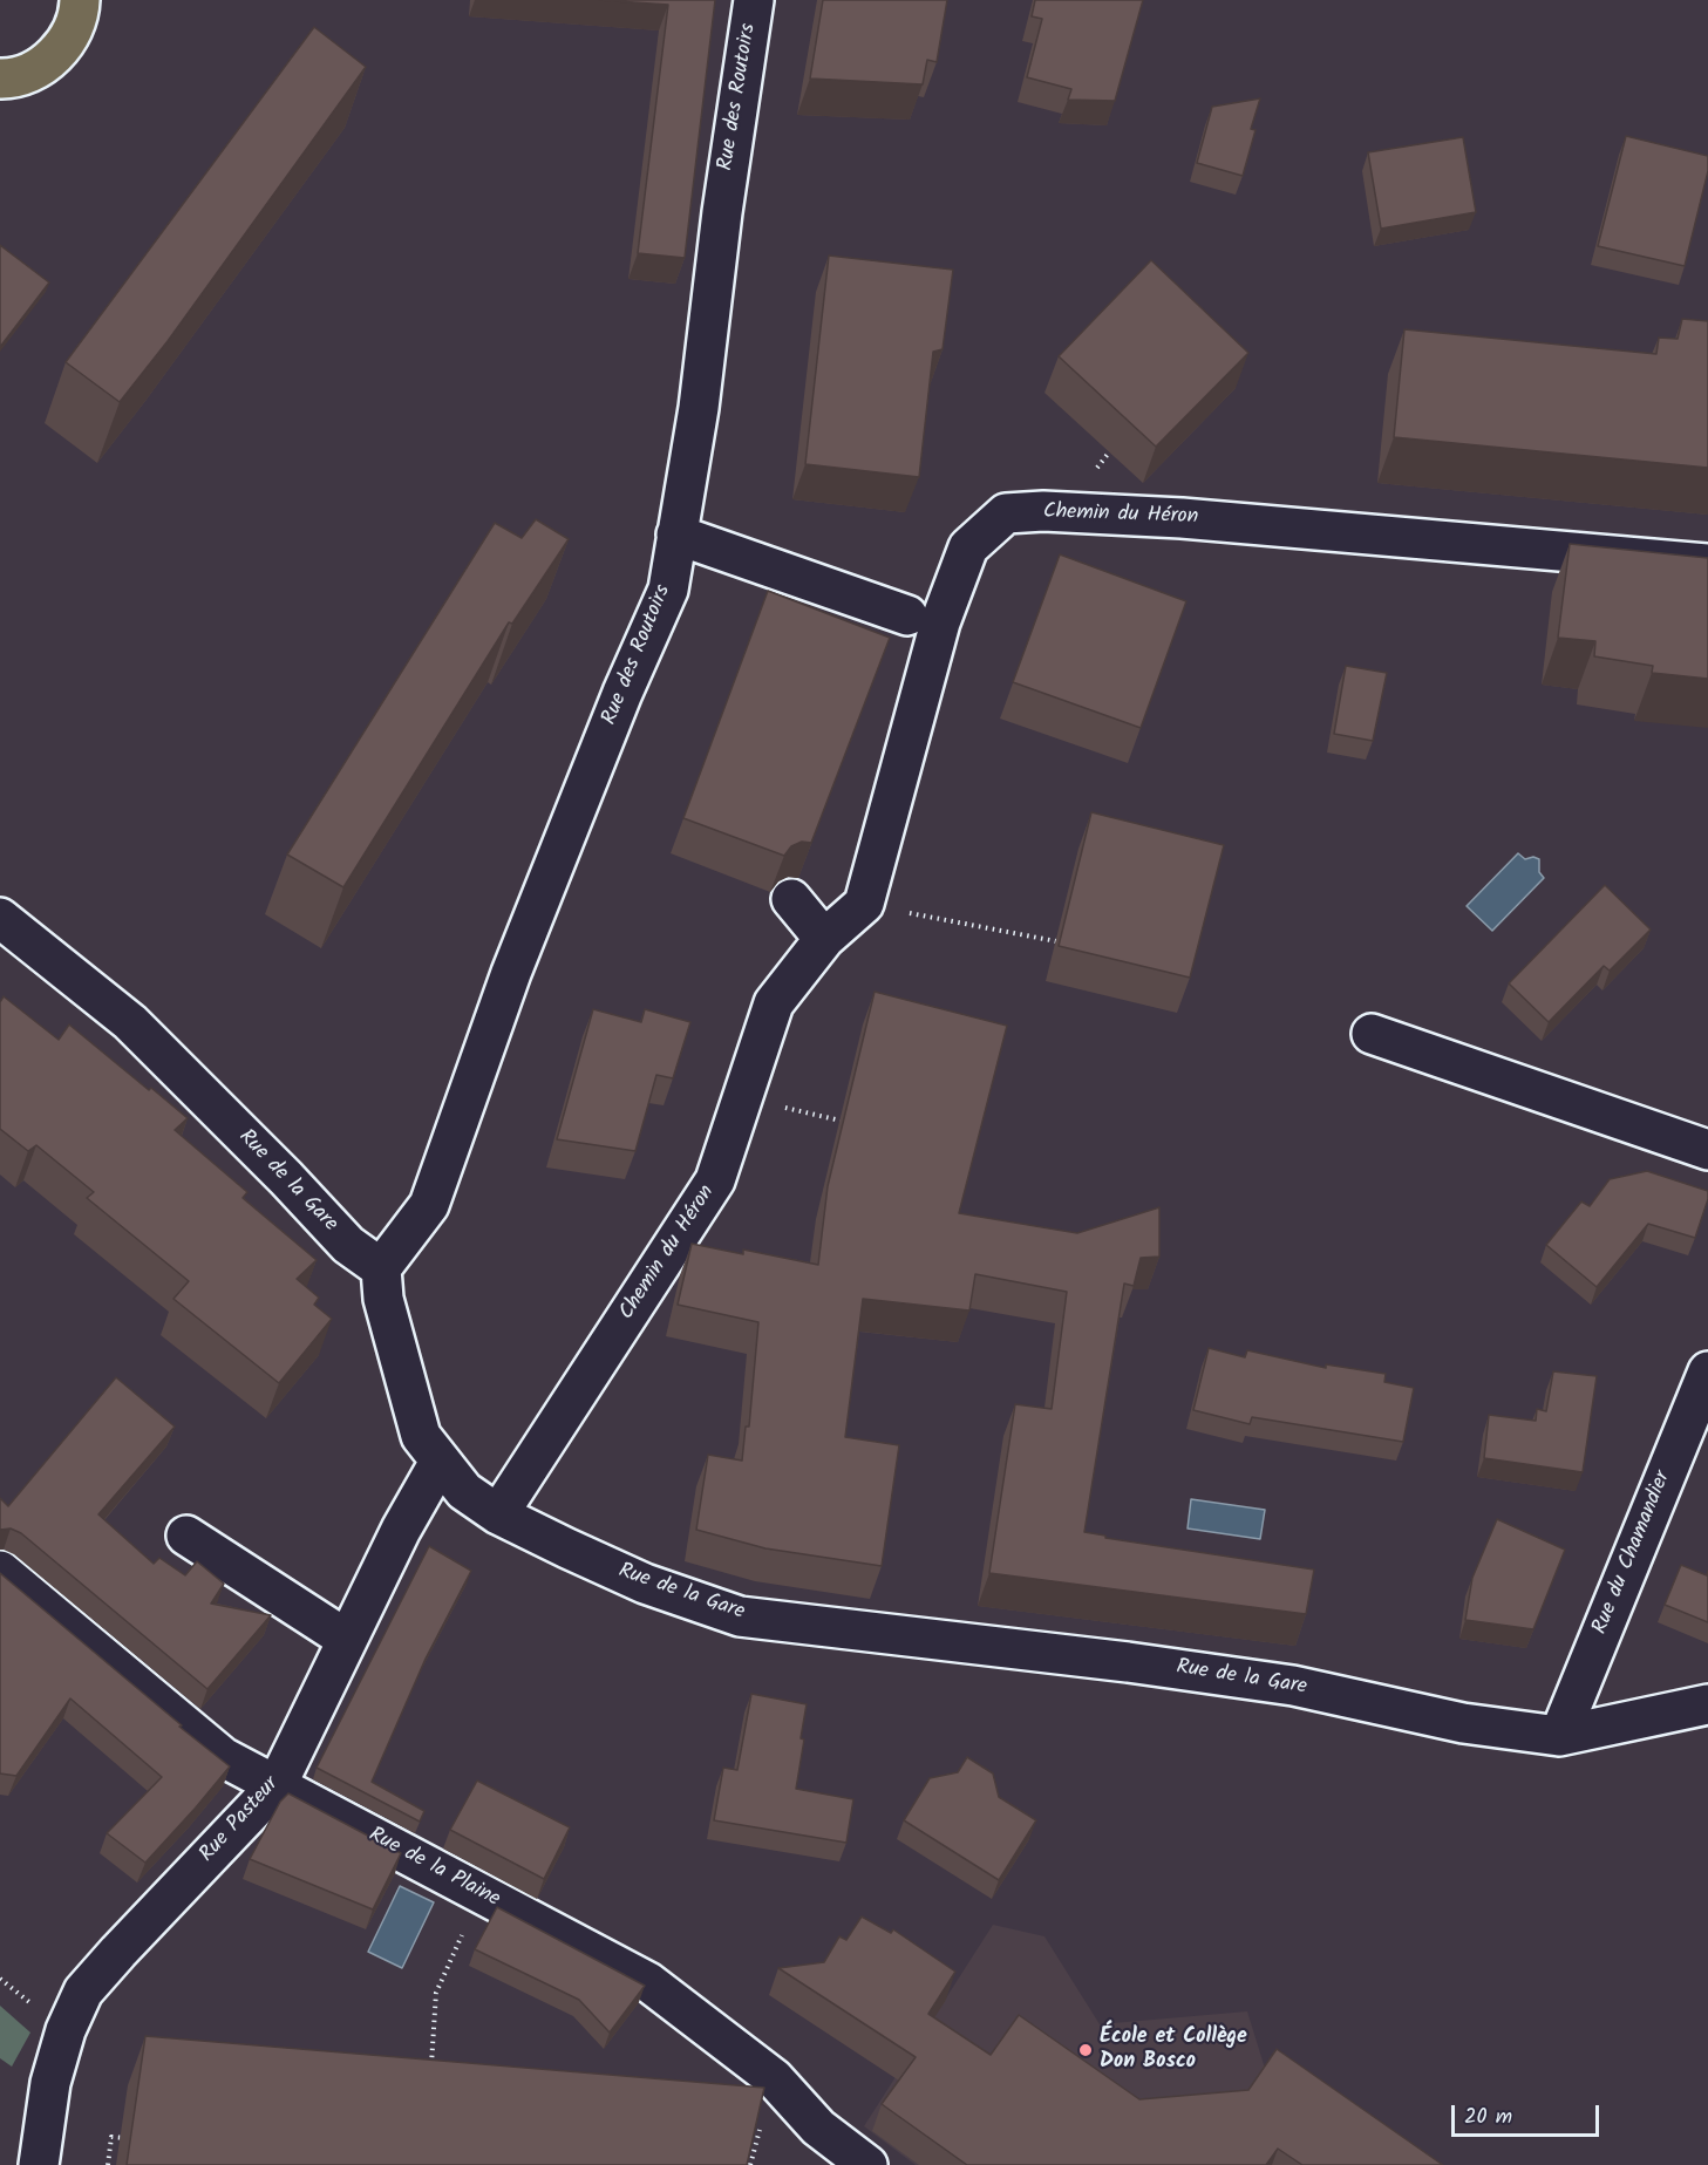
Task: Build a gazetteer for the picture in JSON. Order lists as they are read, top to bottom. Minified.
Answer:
{"streets":{"street":["Rue des Routoirs","Chemin du Héron","Rue de la Gare","Rue du Chamandier","Rue Pasteur","Rue de la Plaine"]},"crossings":[["Rue des Routoirs","Rue de la Gare"],["Chemin du Héron","Rue de la Gare"],["Rue de la Gare","Rue du Chamandier"],["Rue de la Gare","Rue Pasteur"],["Rue Pasteur","Rue de la Plaine"]],"places":["École et Collège Don Bosco"],"scale_bar":"20 m"}
